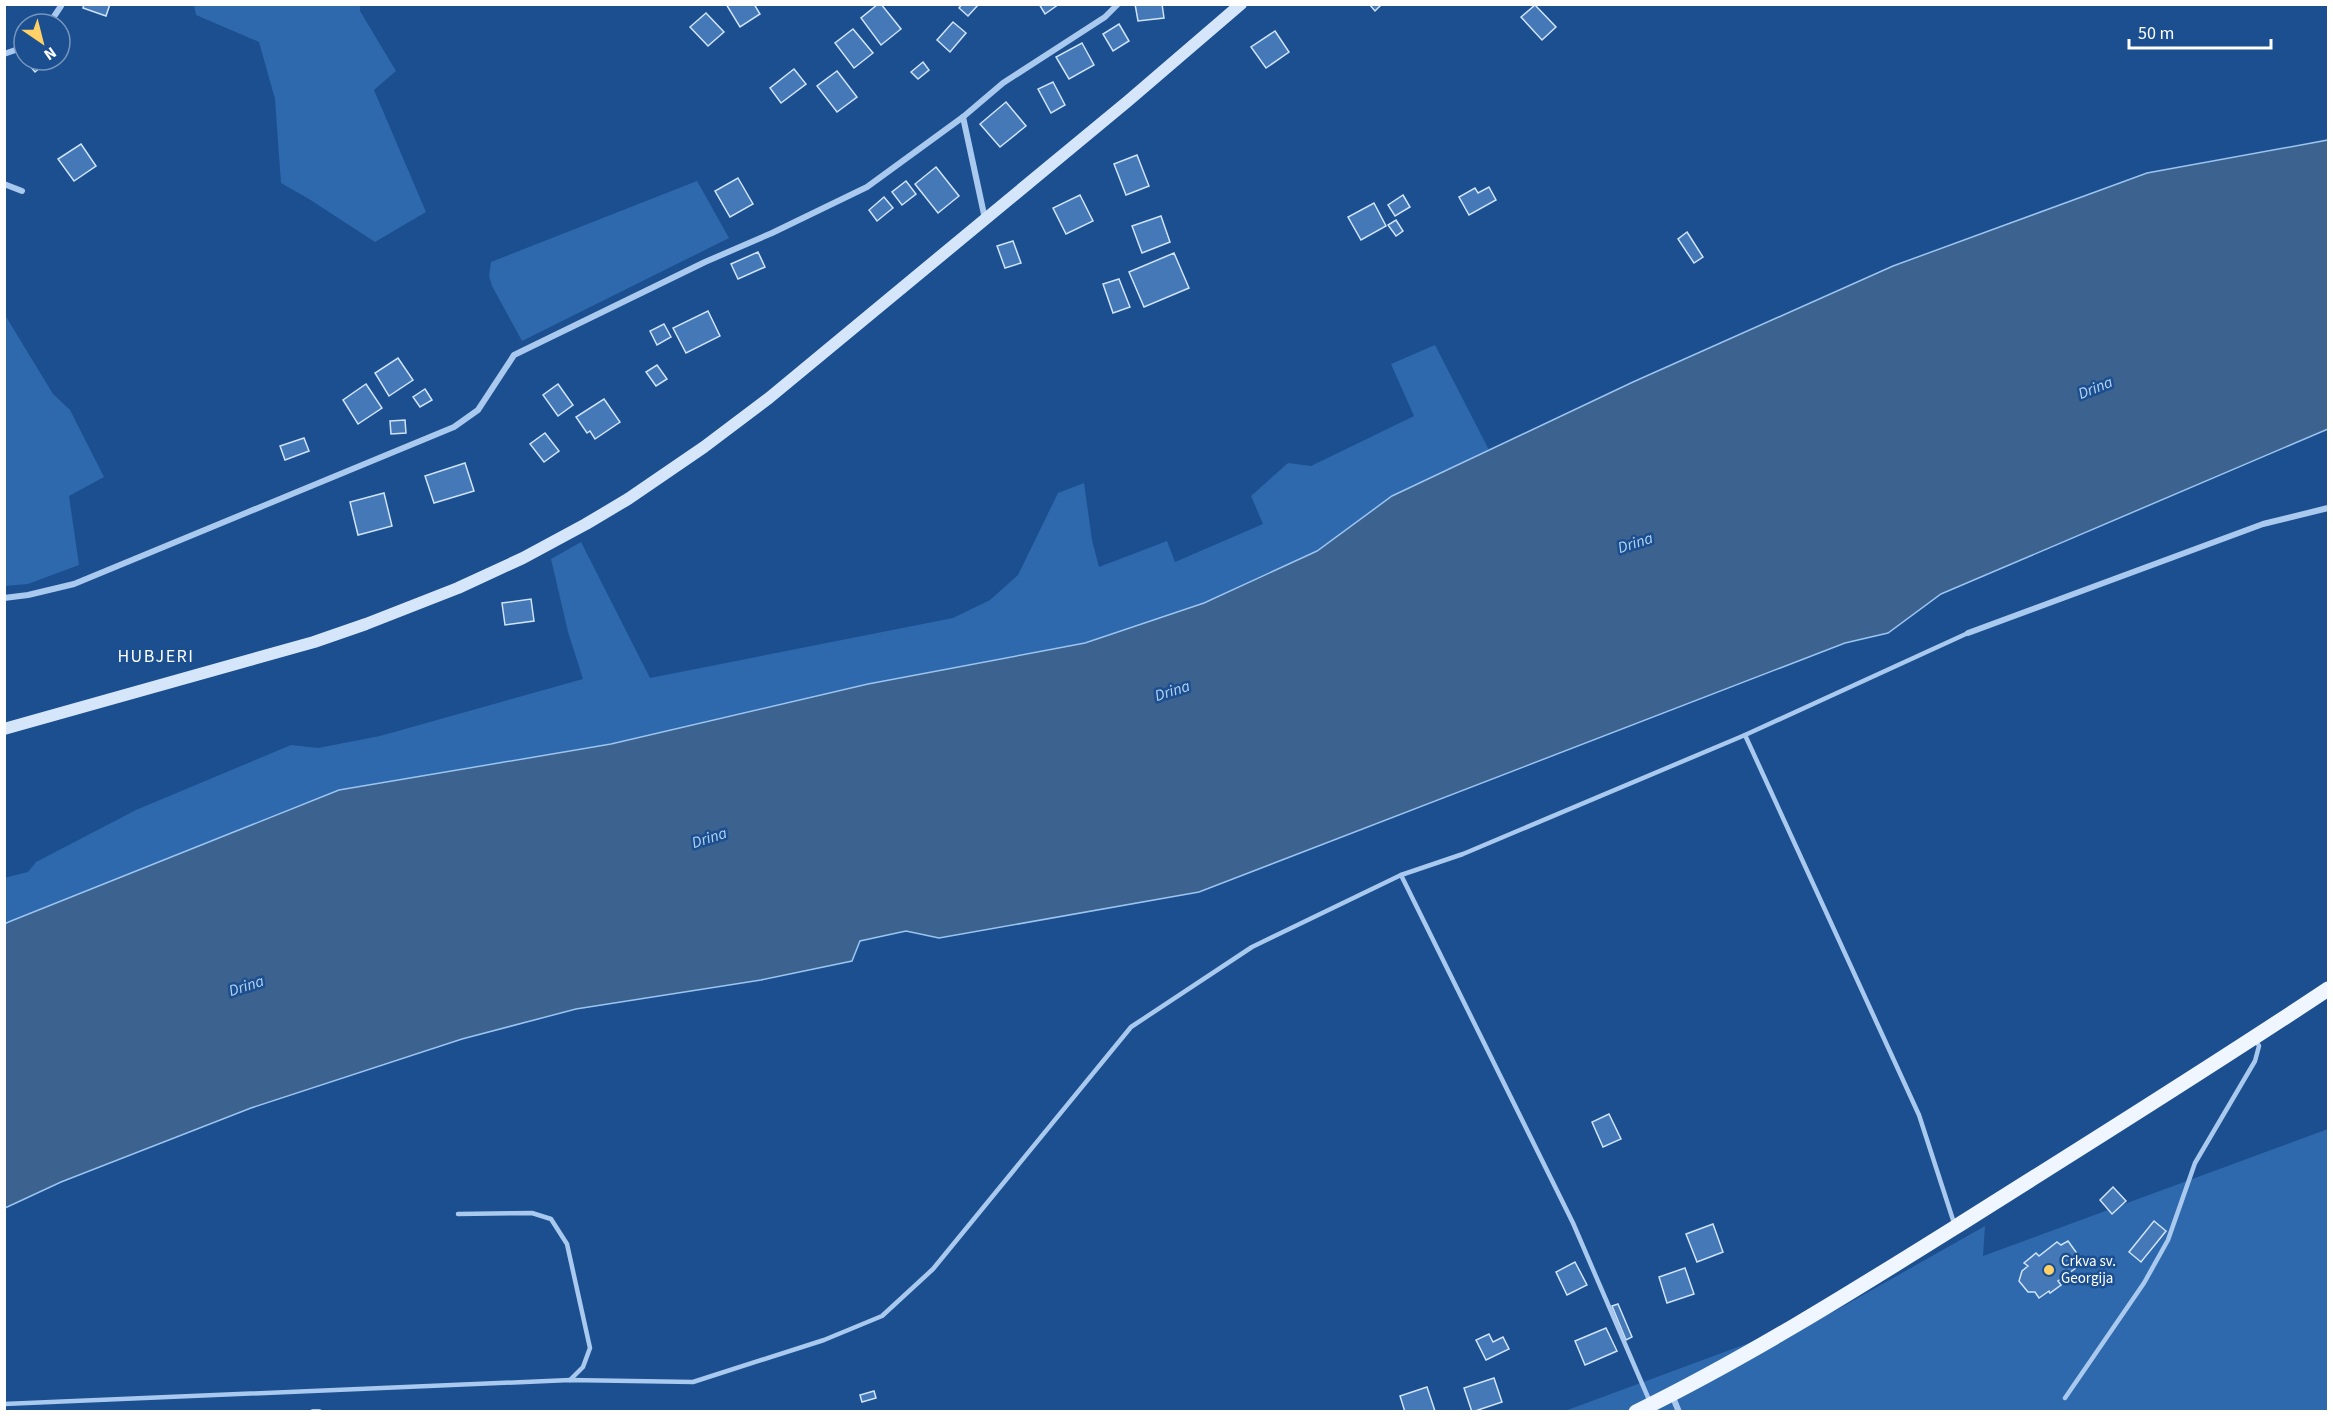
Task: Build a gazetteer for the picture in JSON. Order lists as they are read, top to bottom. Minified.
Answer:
{"districts":["HUBJERI"],"water":["Drina"],"places":["Crkva sv. Georgija"],"scale_bar":"50 m","north":"bottom right"}
